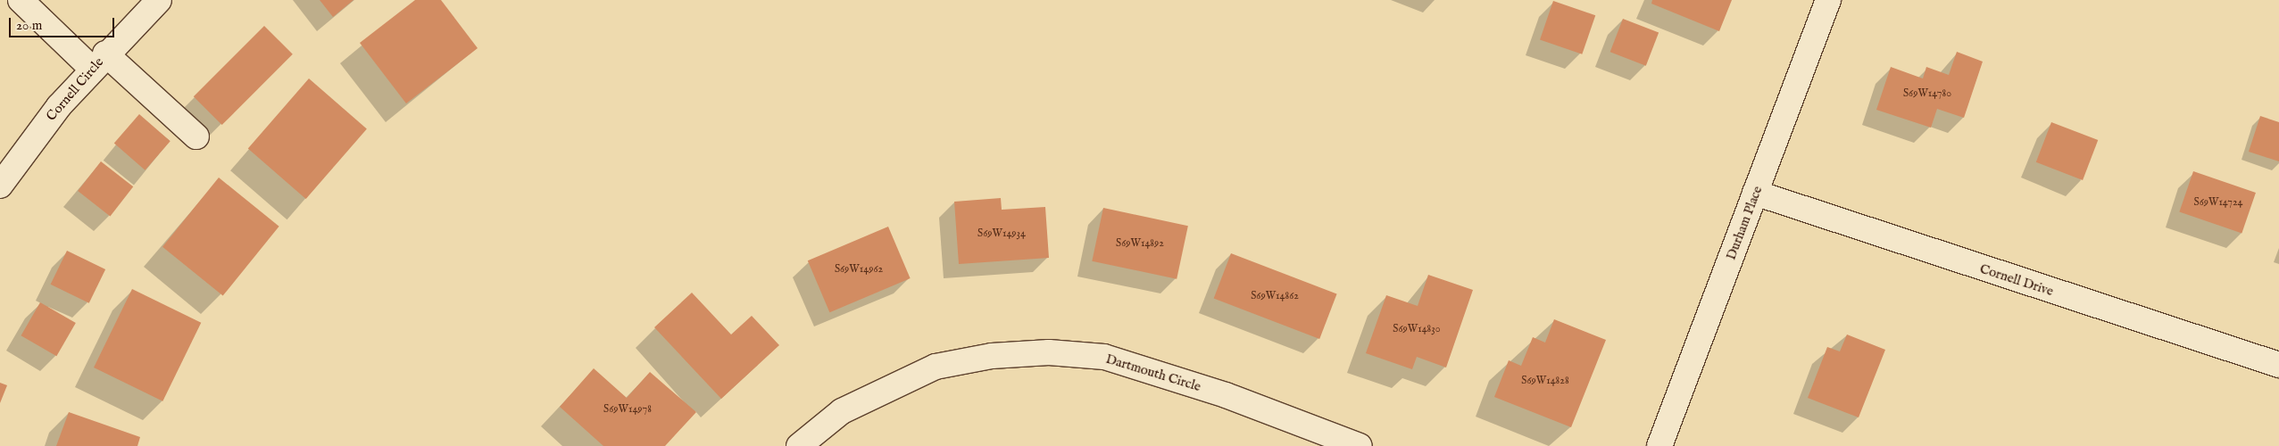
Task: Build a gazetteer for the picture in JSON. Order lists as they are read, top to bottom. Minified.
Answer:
{"streets":{"street":["Cornell Circle","Durham Place","Cornell Drive","Dartmouth Circle"]},"crossings":[["Durham Place","Cornell Drive"]],"house_numbers":["S69W14780","S69W14724","S69W14934","S69W14892","S69W14962","S69W14862","S69W14830","S69W14828","S69W14978"],"scale_bar":"20 m"}
